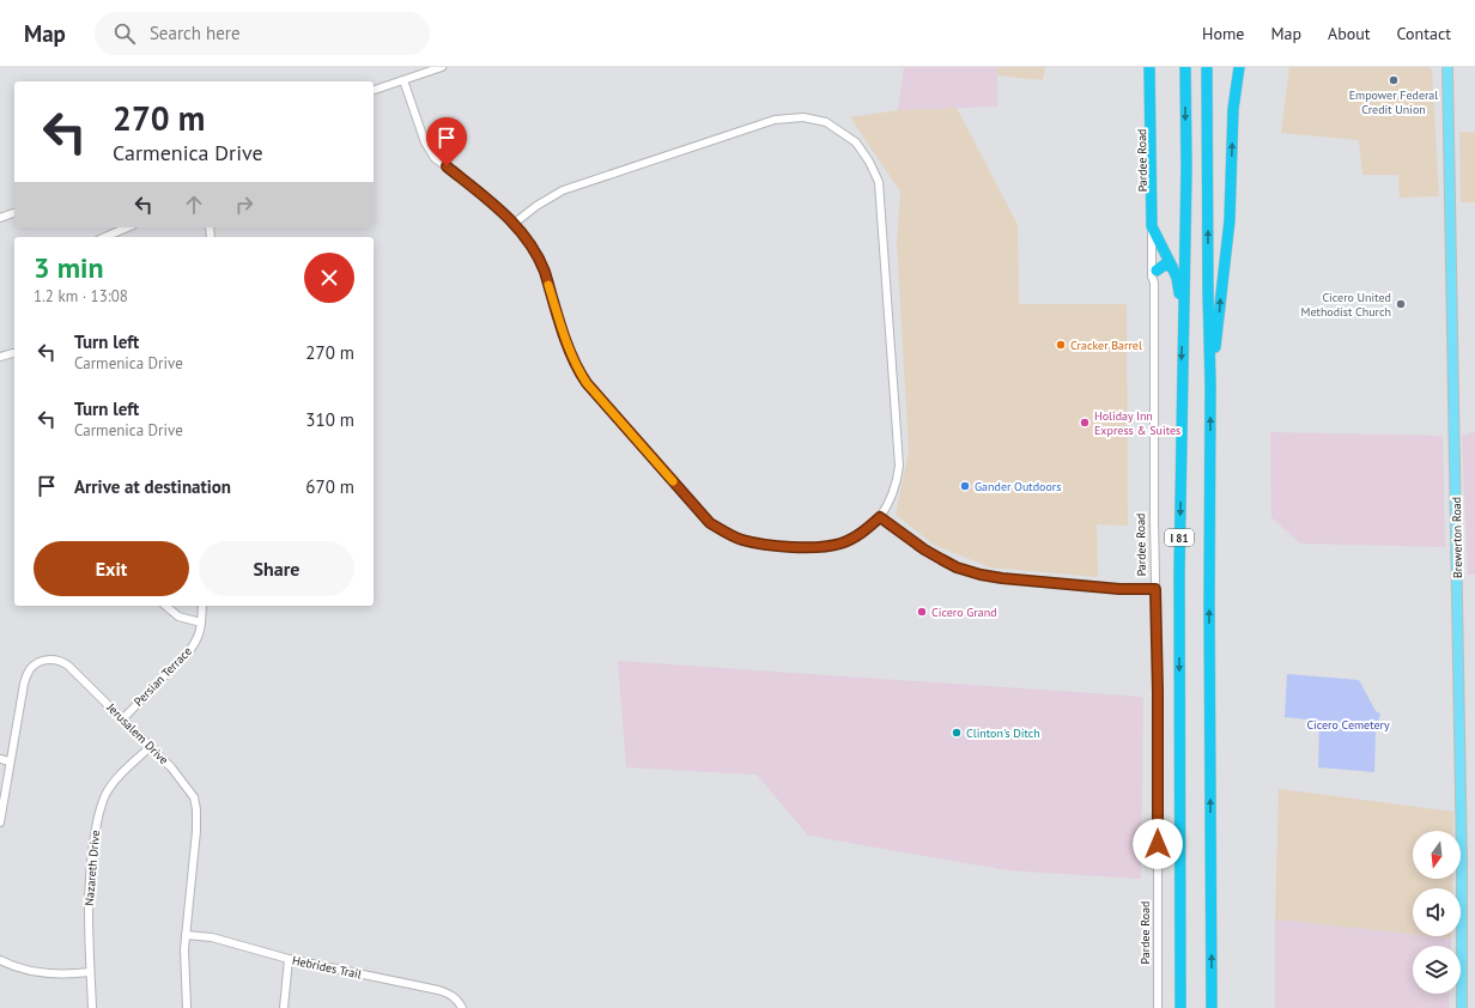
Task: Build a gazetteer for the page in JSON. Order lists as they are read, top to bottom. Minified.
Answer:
{"streets":{"highway":["Pardee Road","I 81"],"main road":["Brewerton Road"],"street":["Persian Terrace","Jerusalem Drive","Nazareth Drive","Hebrides Trail"]},"crossings":[["Persian Terrace","Jerusalem Drive"],["Jerusalem Drive","Nazareth Drive"],["Jerusalem Drive","Hebrides Trail"]],"parks":["Cicero Cemetery"],"places":["Empower Federal Credit Union","Cicero United Methodist Church","Cracker Barrel","Holiday Inn Express & Suites","Gander Outdoors","Cicero Grand","Clinton's Ditch"],"north":"bottom","page":{"header":"Map","search":"Search here","nav":["Home","Map","About","Contact"],"turn":["270 m","Carmenica Drive"],"heading":["3 min","1.2 km · 13:08"],"list":[{"name":"Turn left","note":"Carmenica Drive","value":"270 m"},{"name":"Turn left","note":"Carmenica Drive","value":"310 m"},{"name":"Arrive at destination","value":"670 m"}],"buttons":["Exit","Share"]}}
